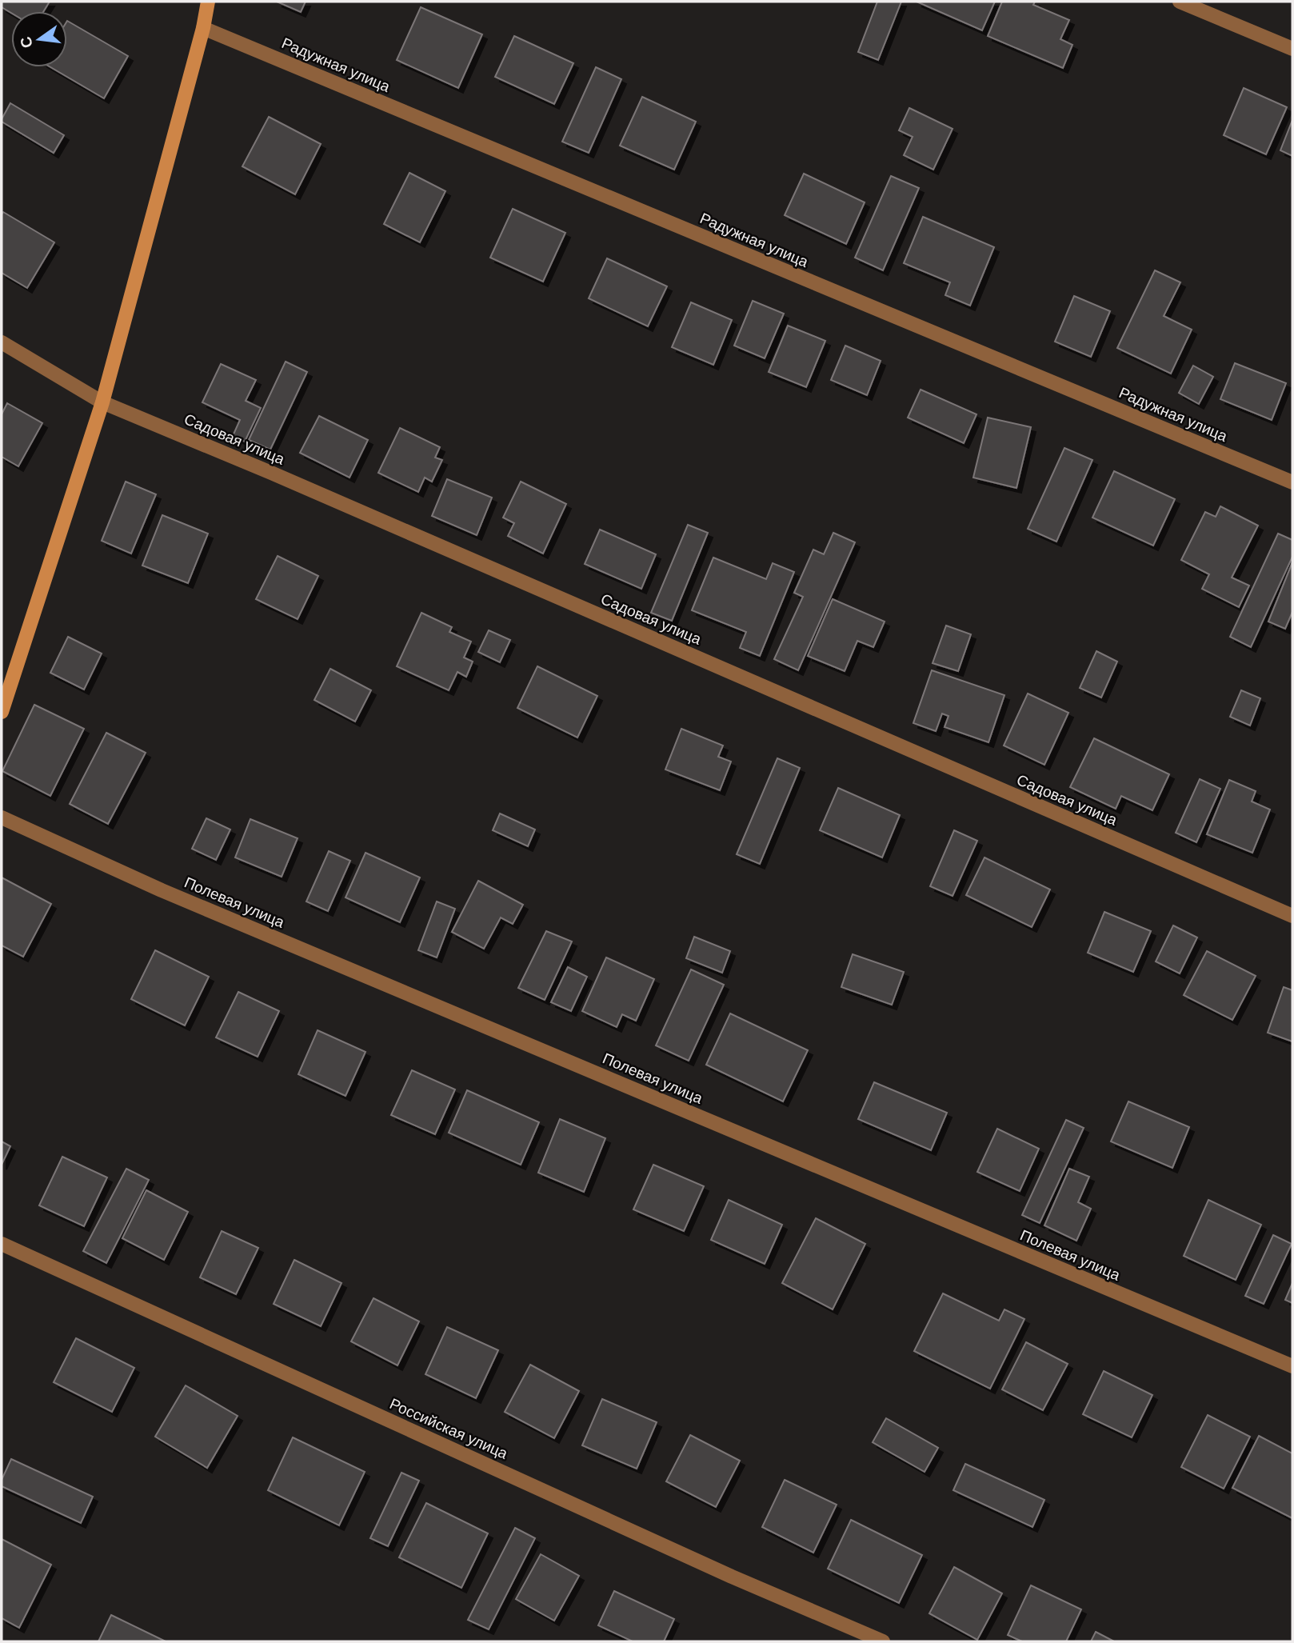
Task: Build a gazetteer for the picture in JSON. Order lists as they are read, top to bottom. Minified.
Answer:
{"streets":{"street":["Радужная улица","Садовая улица","Полевая улица","Российская улица"]},"north":"left"}
